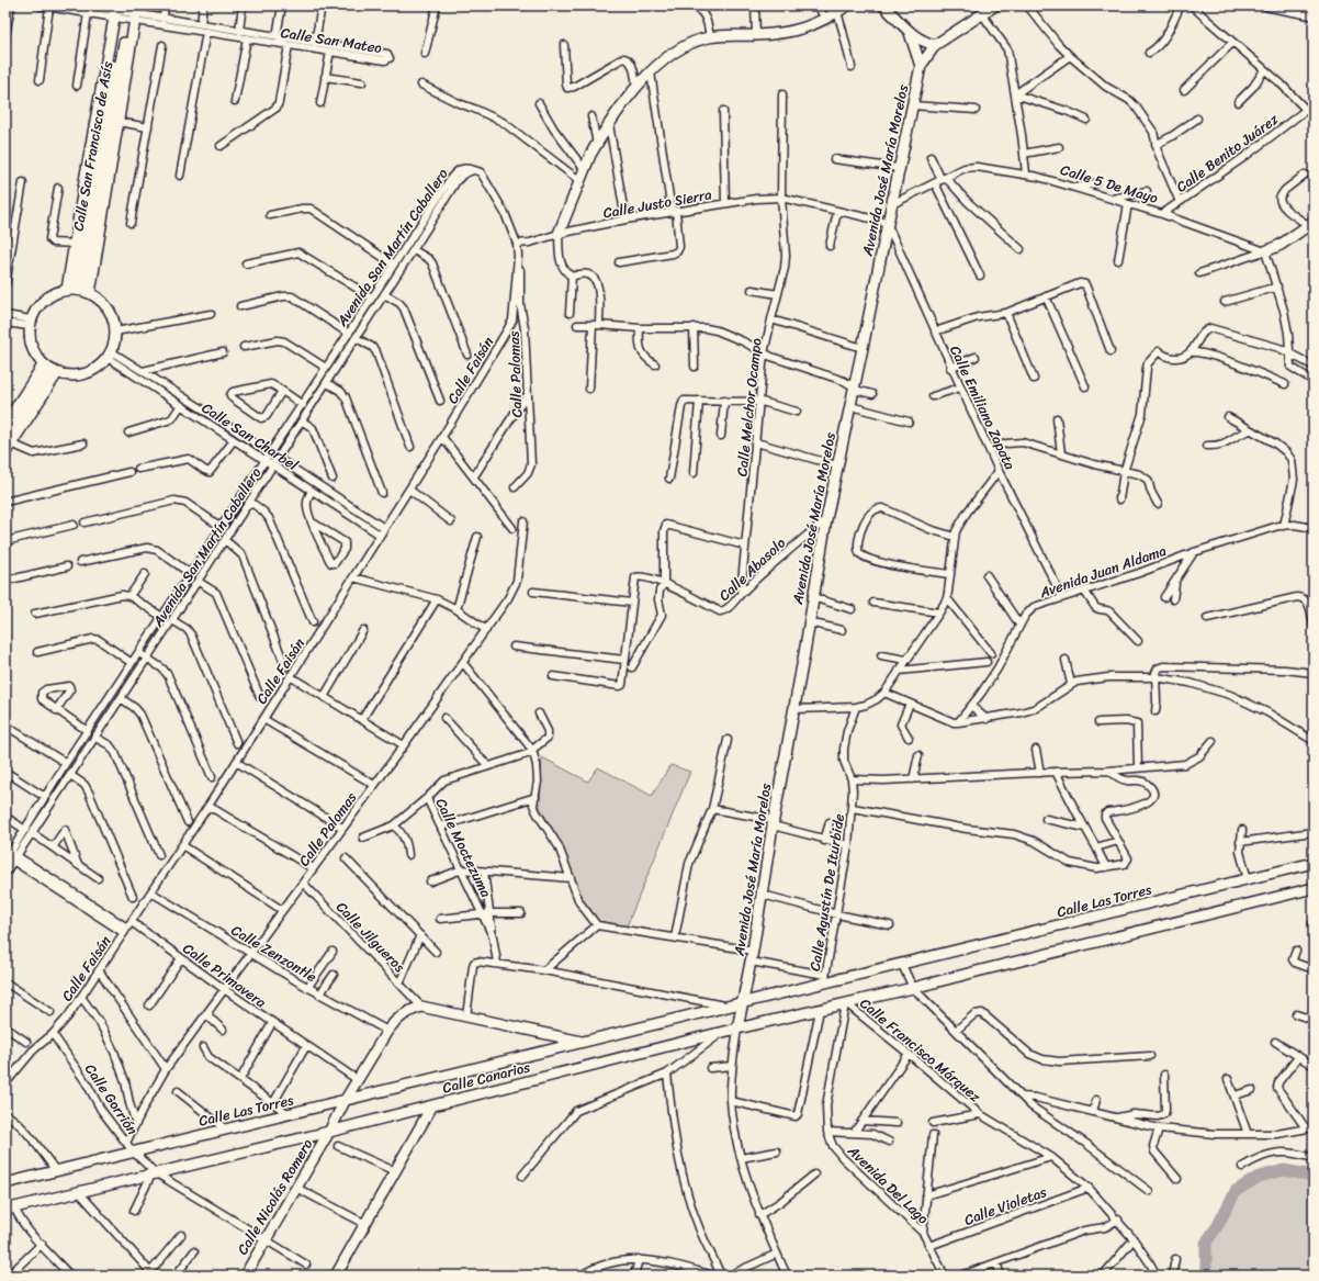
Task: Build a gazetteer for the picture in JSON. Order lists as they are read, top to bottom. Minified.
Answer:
{"streets":{"main road":["Calle San Francisco de Asís","Avenida José María Morelos","Calle Las Torres","Calle Canarios","Calle Nicolás Romero"],"street":["Calle San Mateo","Calle Benito Juárez","Calle 5 De Mayo","Calle Justo Sierra","Avenida San Martín Caballero","Calle Faisán","Calle Palomas","Calle Melchor Ocampo","Calle Emiliano Zapata","Calle San Charbel","Calle Abasolo","Avenida Juan Aldama","Calle Moctezuma","Calle Agustín De Iturbide","Calle Jilgueros","Calle Zenzontle","Calle Primavera","Calle Francisco Márquez","Calle Gorrión","Avenida Del Lago","Calle Violetas"]},"crossings":[["Calle San Mateo","Calle San Francisco de Asís"],["Calle San Francisco de Asís","Calle San Charbel"],["Calle Benito Juárez","Calle 5 De Mayo"],["Avenida José María Morelos","Calle 5 De Mayo"],["Avenida José María Morelos","Calle Justo Sierra"],["Avenida José María Morelos","Calle Emiliano Zapata"],["Avenida José María Morelos","Calle Abasolo"],["Avenida José María Morelos","Calle Canarios"],["Calle Justo Sierra","Calle Faisán"],["Calle Justo Sierra","Calle Melchor Ocampo"],["Calle Justo Sierra","Calle Emiliano Zapata"],["Avenida San Martín Caballero","Calle San Charbel"],["Calle Faisán","Calle Palomas"],["Calle Faisán","Calle San Charbel"],["Calle Faisán","Calle Zenzontle"],["Calle Faisán","Calle Primavera"],["Calle Faisán","Calle Gorrión"],["Calle Palomas","Calle Jilgueros"],["Calle Palomas","Calle Zenzontle"],["Calle Palomas","Calle Primavera"],["Calle Palomas","Calle Gorrión"],["Calle Melchor Ocampo","Calle Abasolo"],["Calle Emiliano Zapata","Avenida Juan Aldama"],["Calle Agustín De Iturbide","Calle Las Torres"],["Calle Agustín De Iturbide","Calle Canarios"],["Calle Las Torres","Calle Canarios"],["Calle Las Torres","Calle Gorrión"],["Calle Francisco Márquez","Calle Canarios"],["Calle Francisco Márquez","Avenida Del Lago"],["Calle Francisco Márquez","Calle Violetas"],["Calle Canarios","Avenida Del Lago"],["Calle Gorrión","Calle Nicolás Romero"],["Avenida Del Lago","Calle Violetas"]]}
